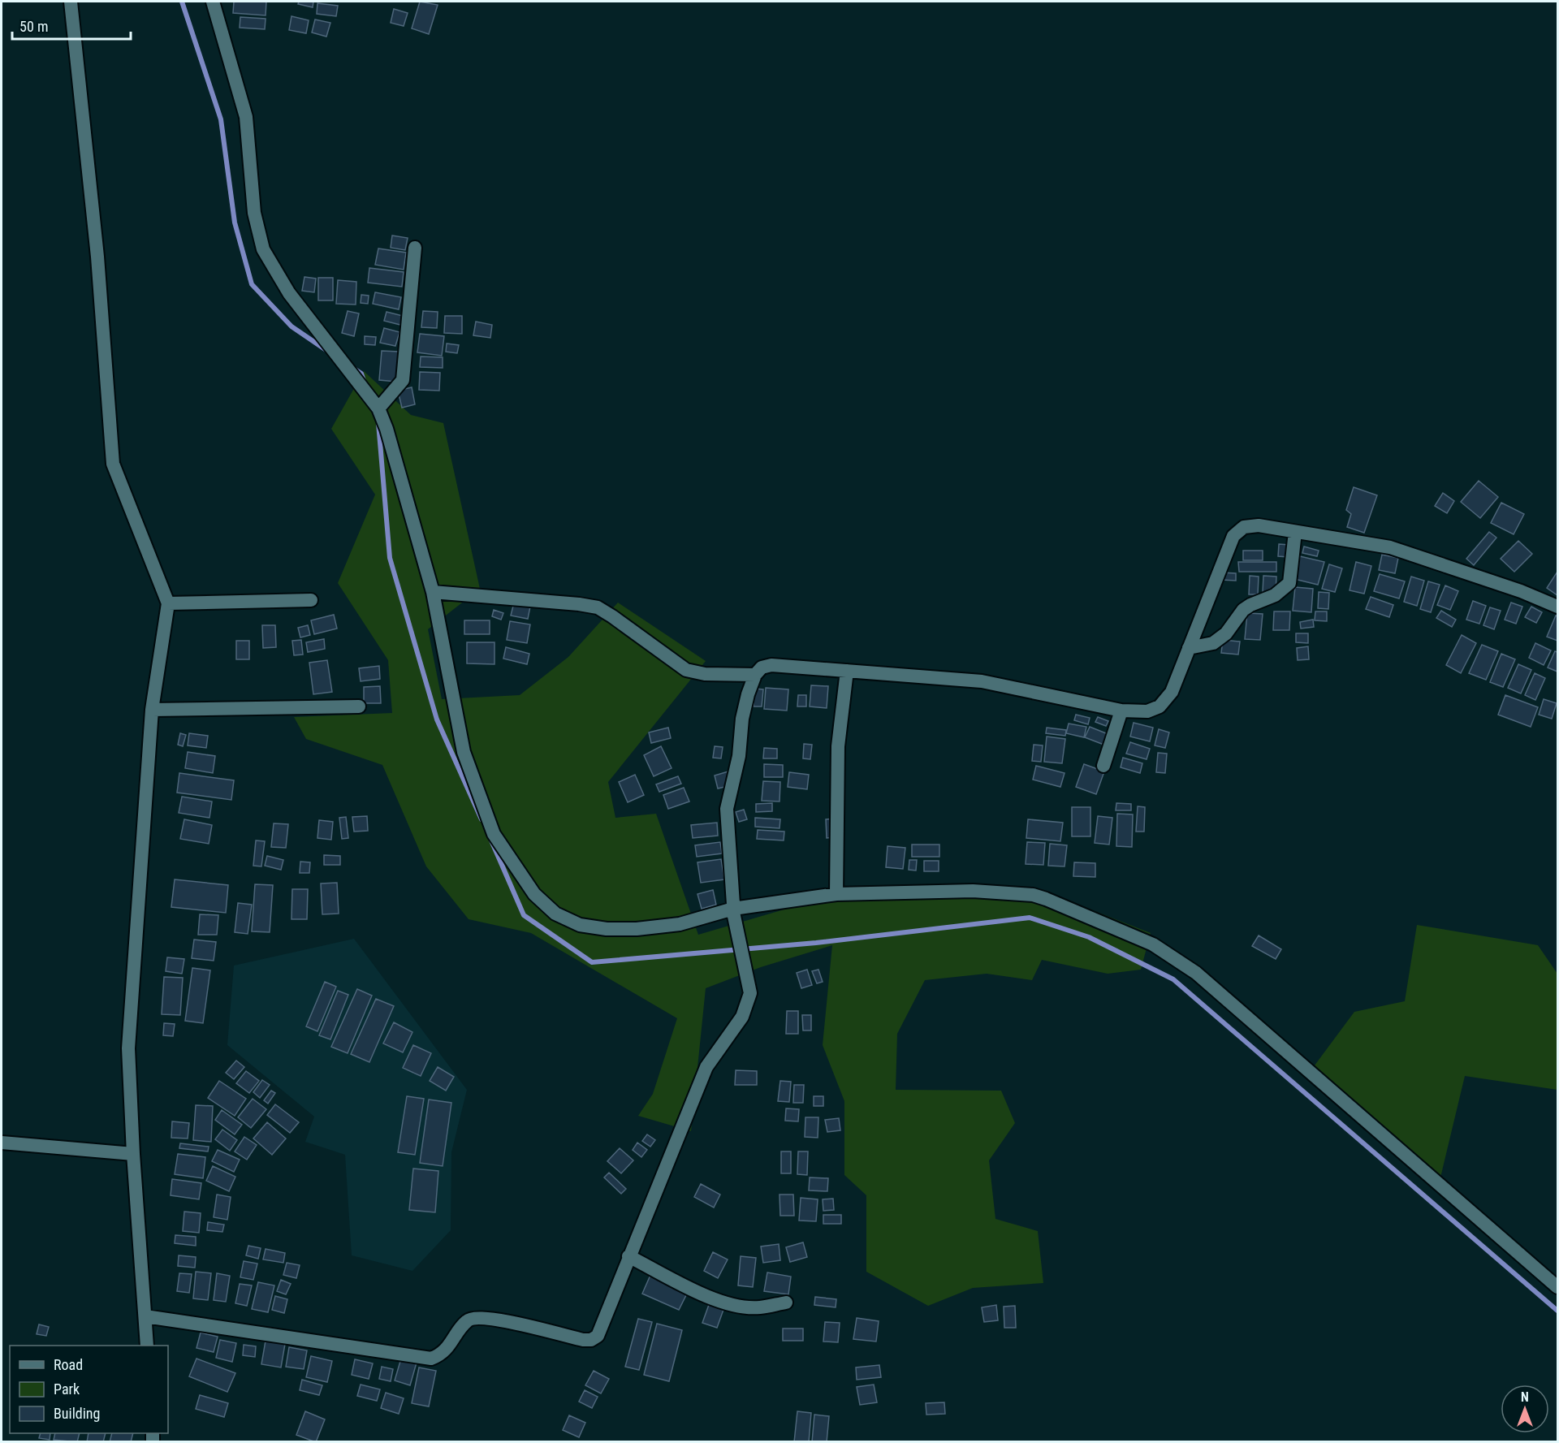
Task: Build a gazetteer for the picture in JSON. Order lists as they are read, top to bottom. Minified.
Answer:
{"legend":["Road","Park","Building"],"scale_bar":"50 m","north":"top"}
